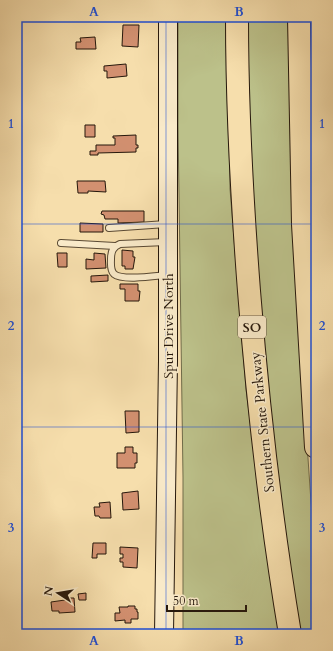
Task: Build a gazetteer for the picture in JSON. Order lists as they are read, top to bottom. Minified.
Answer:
{"streets":{"highway":["SO","Southern State Parkway"],"street":["Spur Drive North"]},"scale_bar":"50 m","north":"left","grid":{"columns":["A","B"],"rows":["1","2","3"]}}
